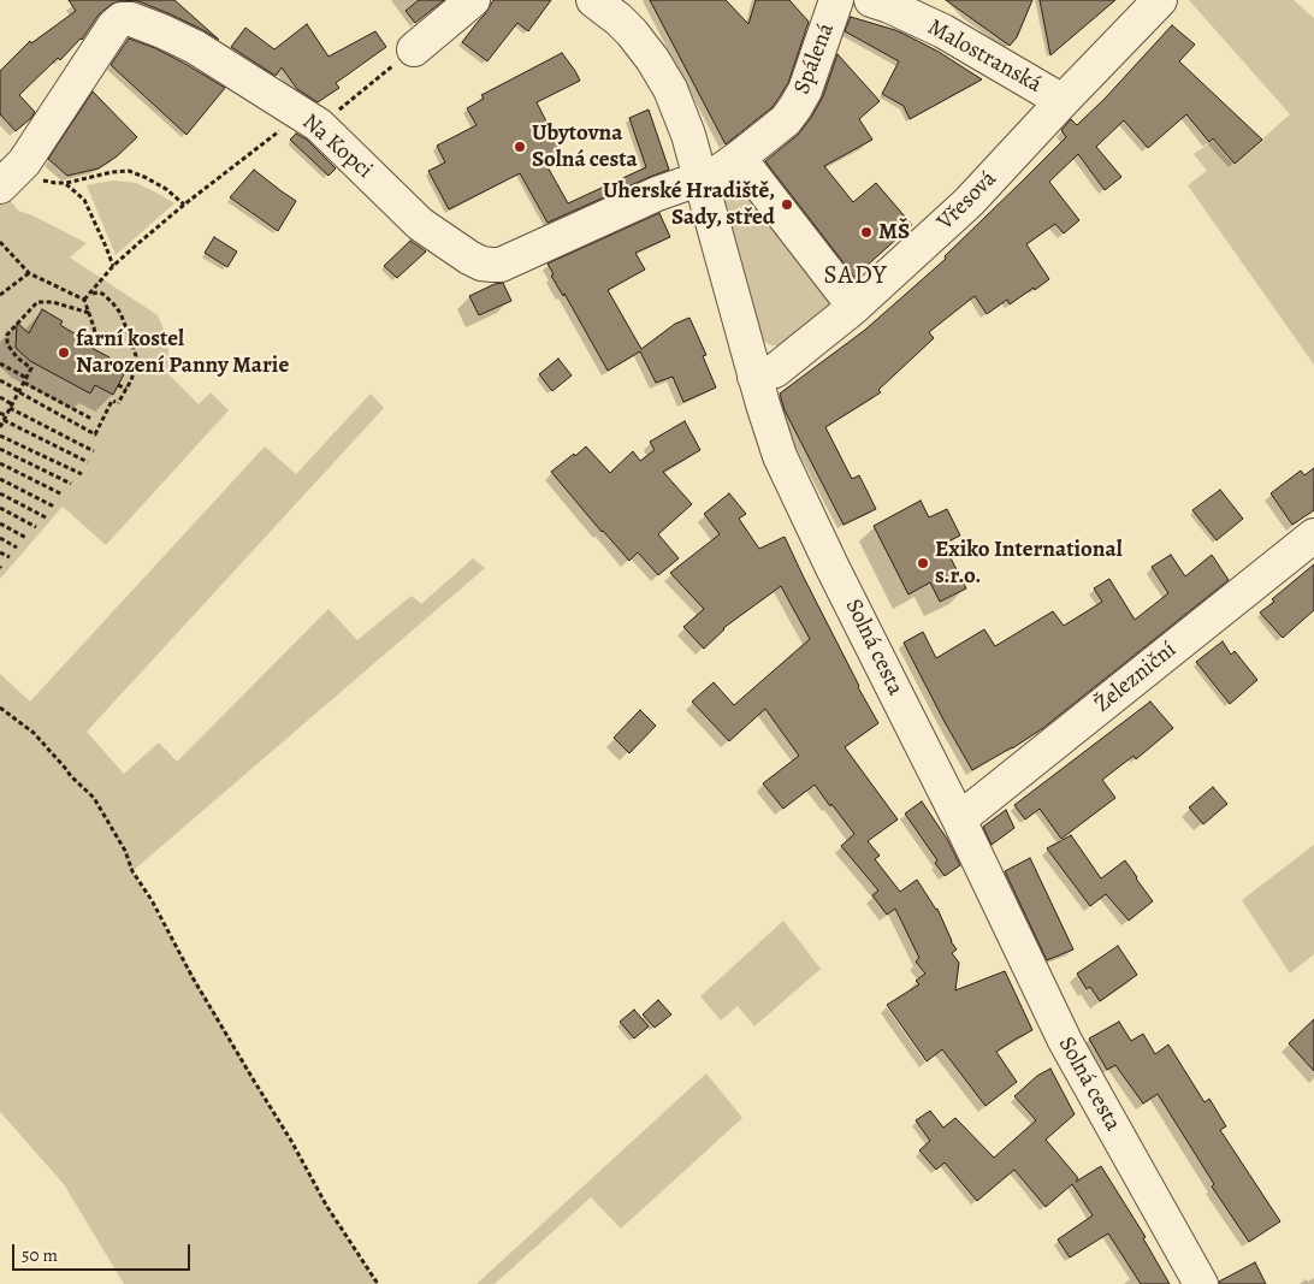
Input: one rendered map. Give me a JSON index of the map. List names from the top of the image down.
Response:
{
  "streets": {
    "street": [
      "Malostranská",
      "Spálená",
      "Na Kopci",
      "Vřesová",
      "Solná cesta",
      "Železniční"
    ]
  },
  "crossings": [
    ["Malostranská", "Vřesová"],
    ["Spálená", "Na Kopci"],
    ["Spálená", "Solná cesta"],
    ["Na Kopci", "Solná cesta"],
    ["Vřesová", "Solná cesta"],
    ["Solná cesta", "Železniční"]
  ],
  "districts": ["SADY"],
  "places": [
    "Ubytovna Solná cesta",
    "Uherské Hradiště, Sady, střed",
    "MŠ",
    "farní kostel Narození Panny Marie",
    "Exiko International s.r.o."
  ],
  "scale_bar": "50 m"
}
